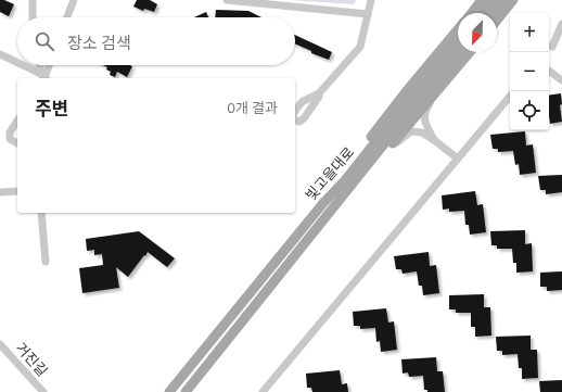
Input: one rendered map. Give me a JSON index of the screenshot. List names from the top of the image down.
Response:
{
  "streets": {
    "main road": ["빛고을대로"],
    "street": ["거진길"]
  },
  "north": "bottom left",
  "page": {
    "map_buttons": ["+", "−"],
    "search": "장소 검색",
    "heading": ["주변", "0개 결과"]
  }
}
